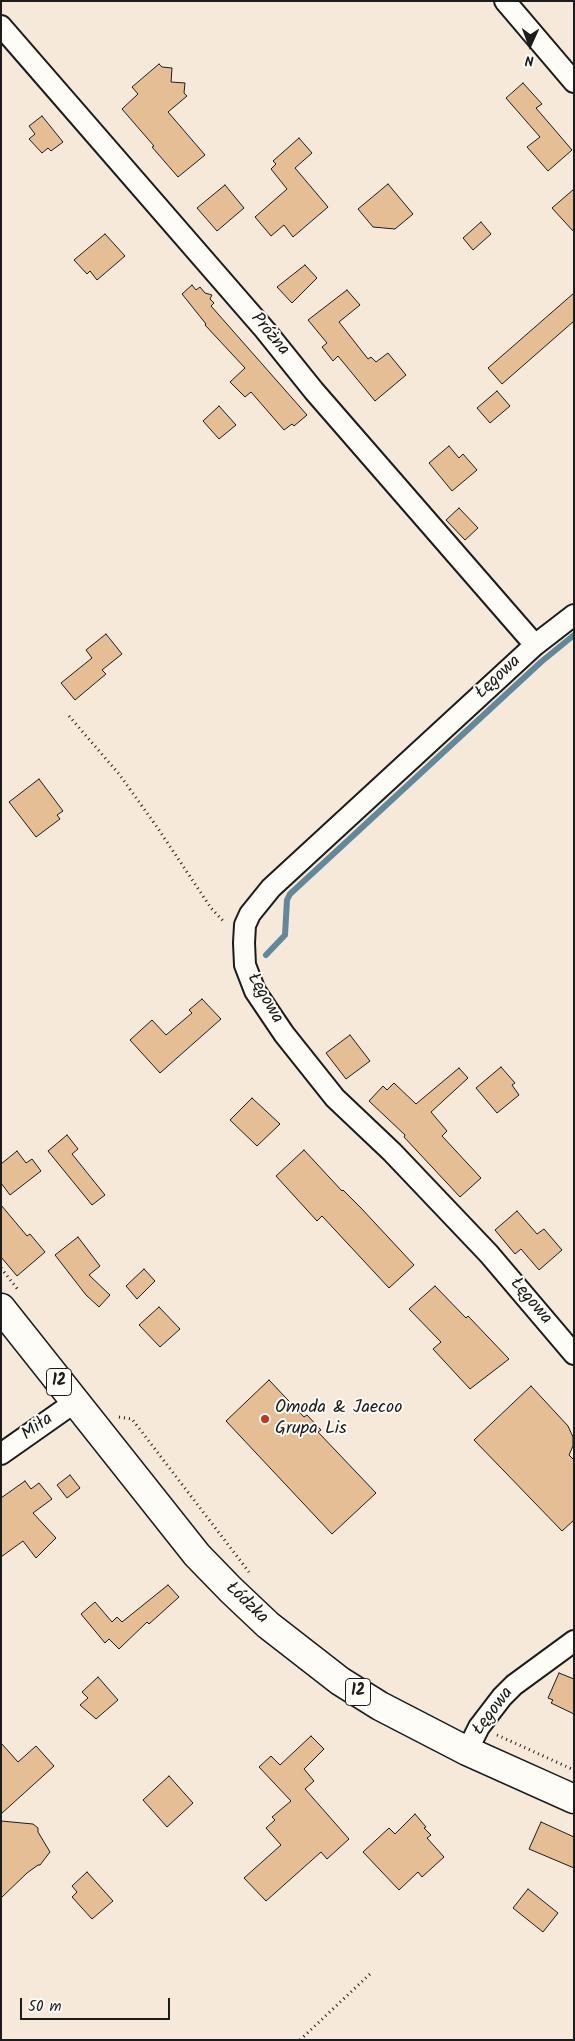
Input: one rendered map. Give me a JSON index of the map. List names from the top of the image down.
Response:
{
  "streets": {
    "main road": ["12", "Łódzka"],
    "street": ["Próżna", "Łęgowa", "Miła"]
  },
  "crossings": [
    ["Próżna", "Łęgowa"],
    ["Łęgowa", "Łódzka"],
    ["Miła", "Łódzka"]
  ],
  "places": ["Omoda & Jaecoo Grupa Lis"],
  "scale_bar": "50 m",
  "north": "bottom"
}
